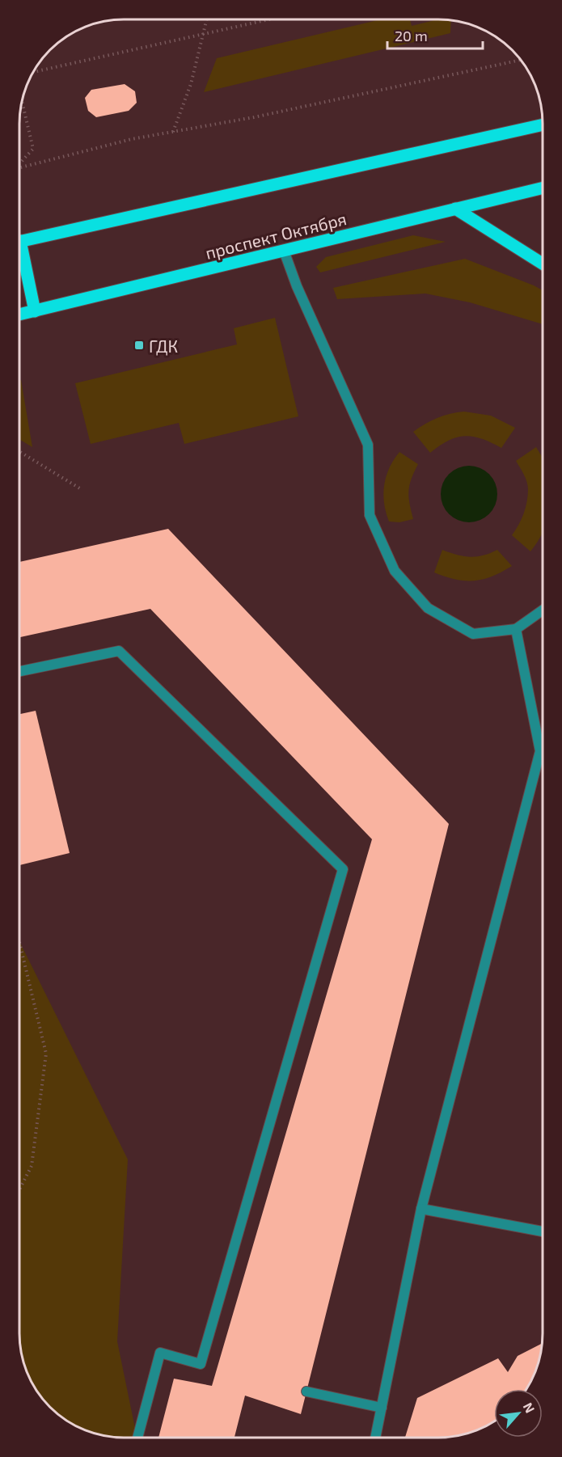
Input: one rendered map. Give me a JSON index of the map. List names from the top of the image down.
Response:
{
  "streets": {
    "main road": ["проспект Октября"]
  },
  "places": {
    "transit": ["ГДК"]
  },
  "scale_bar": "20 m",
  "north": "top right"
}
